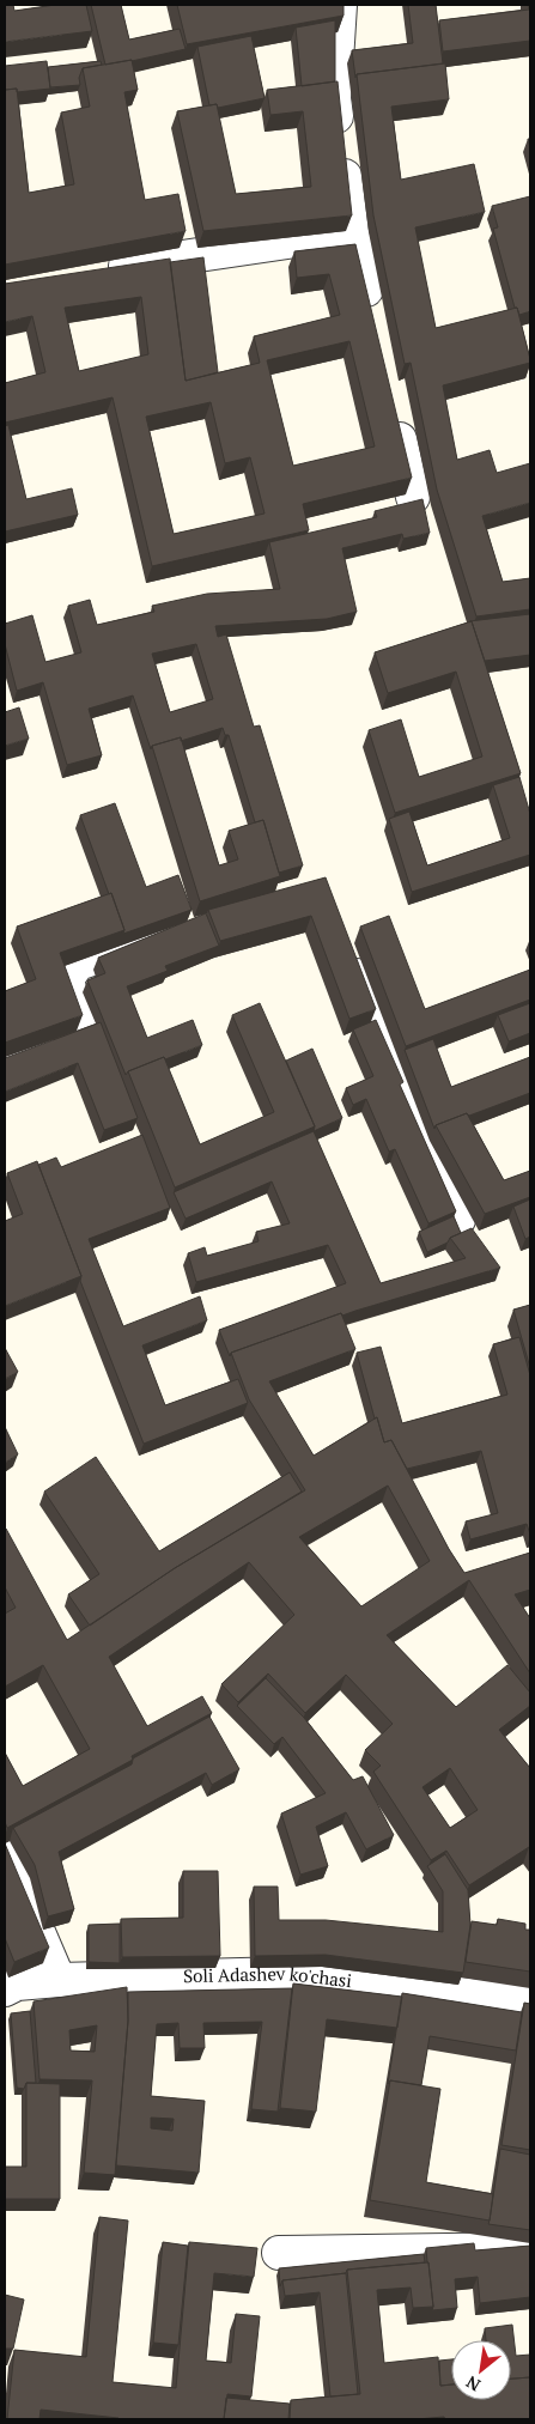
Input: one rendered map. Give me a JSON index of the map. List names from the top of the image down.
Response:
{
  "streets": {
    "street": ["Soli Adashev ko'chasi"]
  },
  "north": "bottom left"
}
